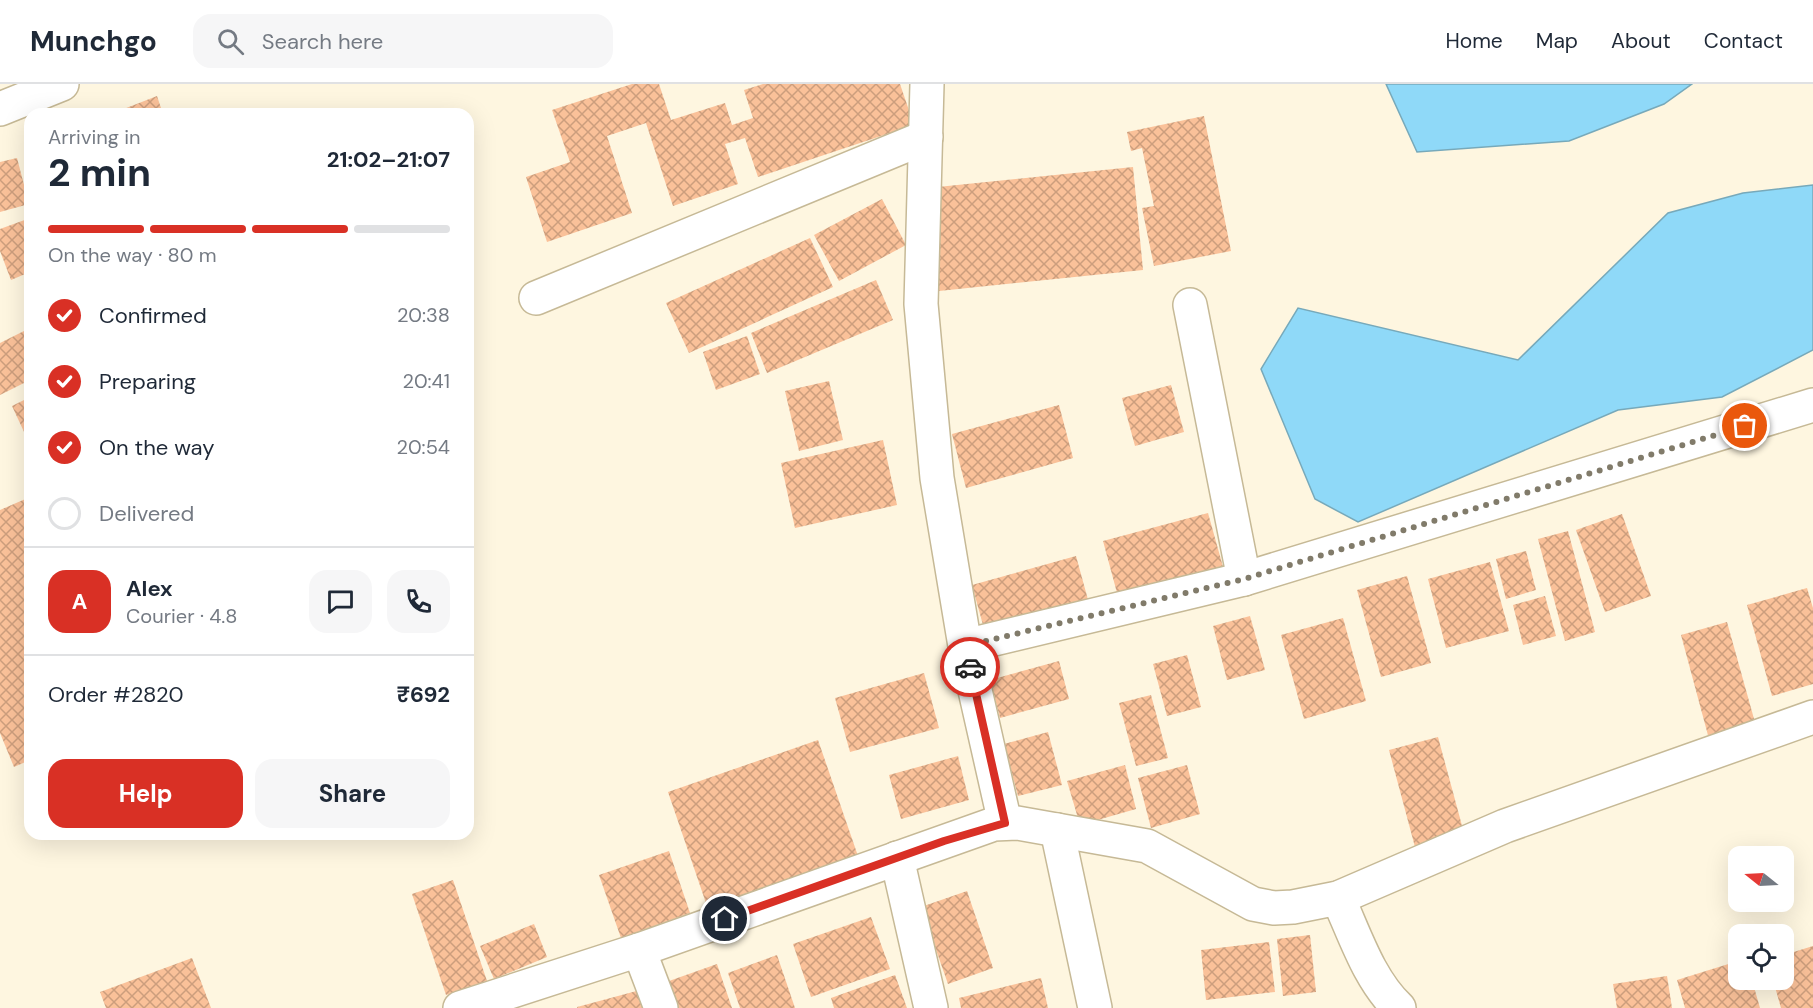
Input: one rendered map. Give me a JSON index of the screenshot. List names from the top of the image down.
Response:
{
  "north": "left",
  "page": {
    "header": "Munchgo",
    "search": "Search here",
    "nav": [
      "Home",
      "Map",
      "About",
      "Contact"
    ],
    "heading": ["2 min", "Arriving in", "21:02–21:07"],
    "panel": [
      "Alex",
      "Courier · 4.8",
      "Order #2820",
      "₹692"
    ],
    "bar": "On the way · 80 m",
    "list": [
      ["Confirmed", "20:38"],
      ["Preparing", "20:41"],
      ["On the way", "20:54"],
      "Delivered"
    ],
    "round": "A",
    "buttons": ["Help", "Share"]
  }
}
